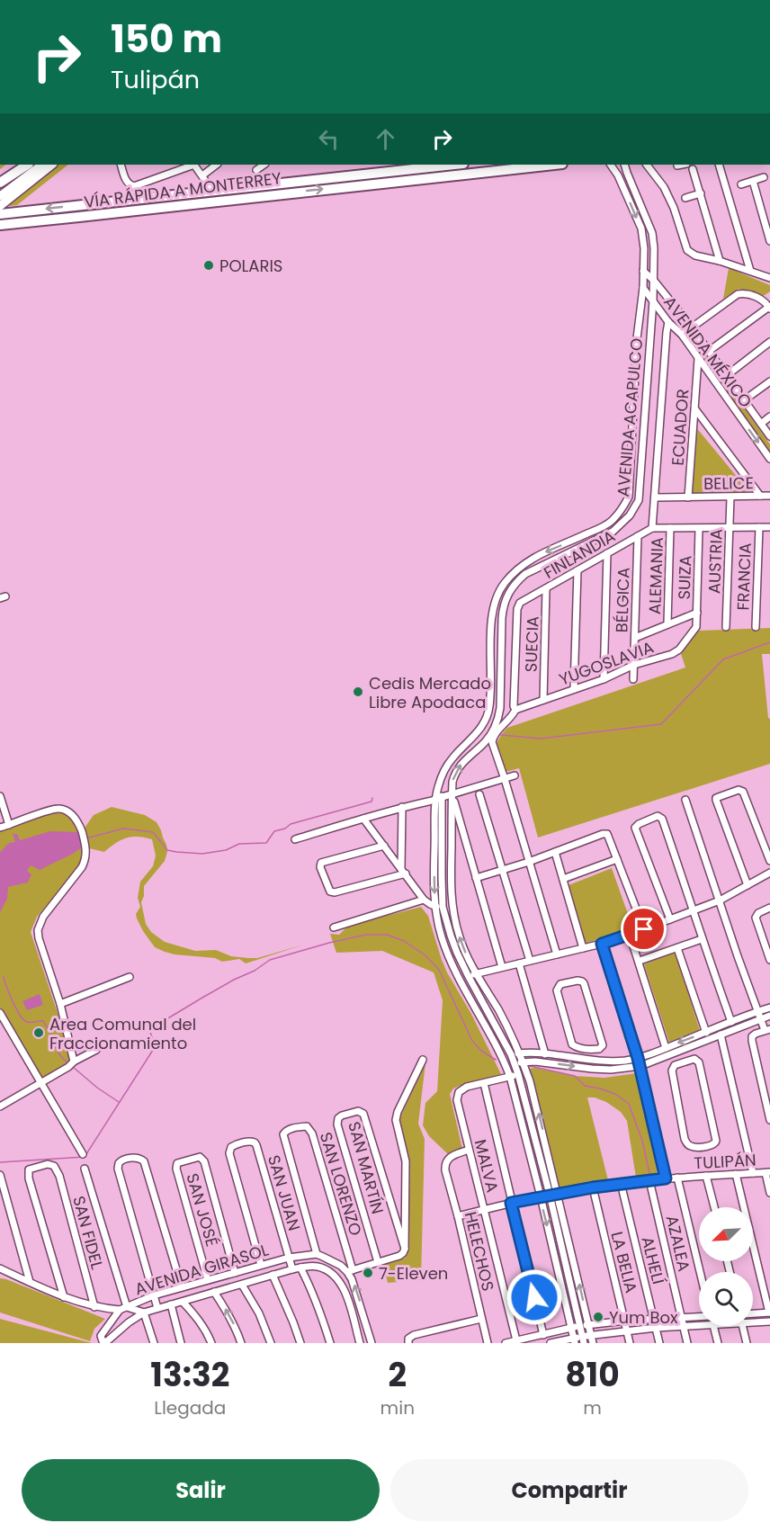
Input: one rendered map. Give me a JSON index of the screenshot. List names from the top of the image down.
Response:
{
  "streets": {
    "highway": ["VÍA RÁPIDA A MONTERREY"],
    "street": [
      "AVENIDA MÉXICO",
      "AVENIDA ACAPULCO",
      "ECUADOR",
      "BELICE",
      "FINLANDIA",
      "AUSTRIA",
      "ALEMANIA",
      "FRANCIA",
      "SUIZA",
      "BÉLGICA",
      "SUECIA",
      "YUGOSLAVIA",
      "TULIPÁN",
      "MALVA",
      "SAN MARTÍN",
      "SAN LORENZO",
      "SAN JUAN",
      "SAN JOSÉ",
      "SAN FIDEL",
      "AZALEA",
      "HELECHOS",
      "ALHELÍ",
      "LA BELIA",
      "AVENIDA GIRASOL"
    ]
  },
  "crossings": [
    ["AVENIDA MÉXICO", "AVENIDA ACAPULCO"],
    ["AVENIDA MÉXICO", "ECUADOR"],
    ["AVENIDA ACAPULCO", "TULIPÁN"],
    ["ECUADOR", "BELICE"],
    ["BELICE", "AUSTRIA"],
    ["FINLANDIA", "BÉLGICA"],
    ["FINLANDIA", "SUECIA"],
    ["FINLANDIA", "YUGOSLAVIA"],
    ["SUIZA", "YUGOSLAVIA"],
    ["BÉLGICA", "YUGOSLAVIA"],
    ["SUECIA", "YUGOSLAVIA"],
    ["TULIPÁN", "MALVA"],
    ["TULIPÁN", "AZALEA"],
    ["TULIPÁN", "HELECHOS"],
    ["TULIPÁN", "ALHELÍ"],
    ["TULIPÁN", "LA BELIA"],
    ["MALVA", "HELECHOS"],
    ["SAN LORENZO", "AVENIDA GIRASOL"],
    ["SAN JUAN", "AVENIDA GIRASOL"],
    ["SAN JOSÉ", "AVENIDA GIRASOL"]
  ],
  "places": [
    "POLARIS",
    "Cedis Mercado Libre Apodaca",
    "Area Comunal del Fraccionamiento",
    "7-Eleven",
    "Yum Box"
  ],
  "north": "bottom left",
  "page": {
    "turn": ["150 m", "Tulipán"],
    "eta": [
      "13:32",
      "Llegada",
      "2",
      "min",
      "810",
      "m"
    ],
    "buttons": ["Salir", "Compartir"]
  }
}
